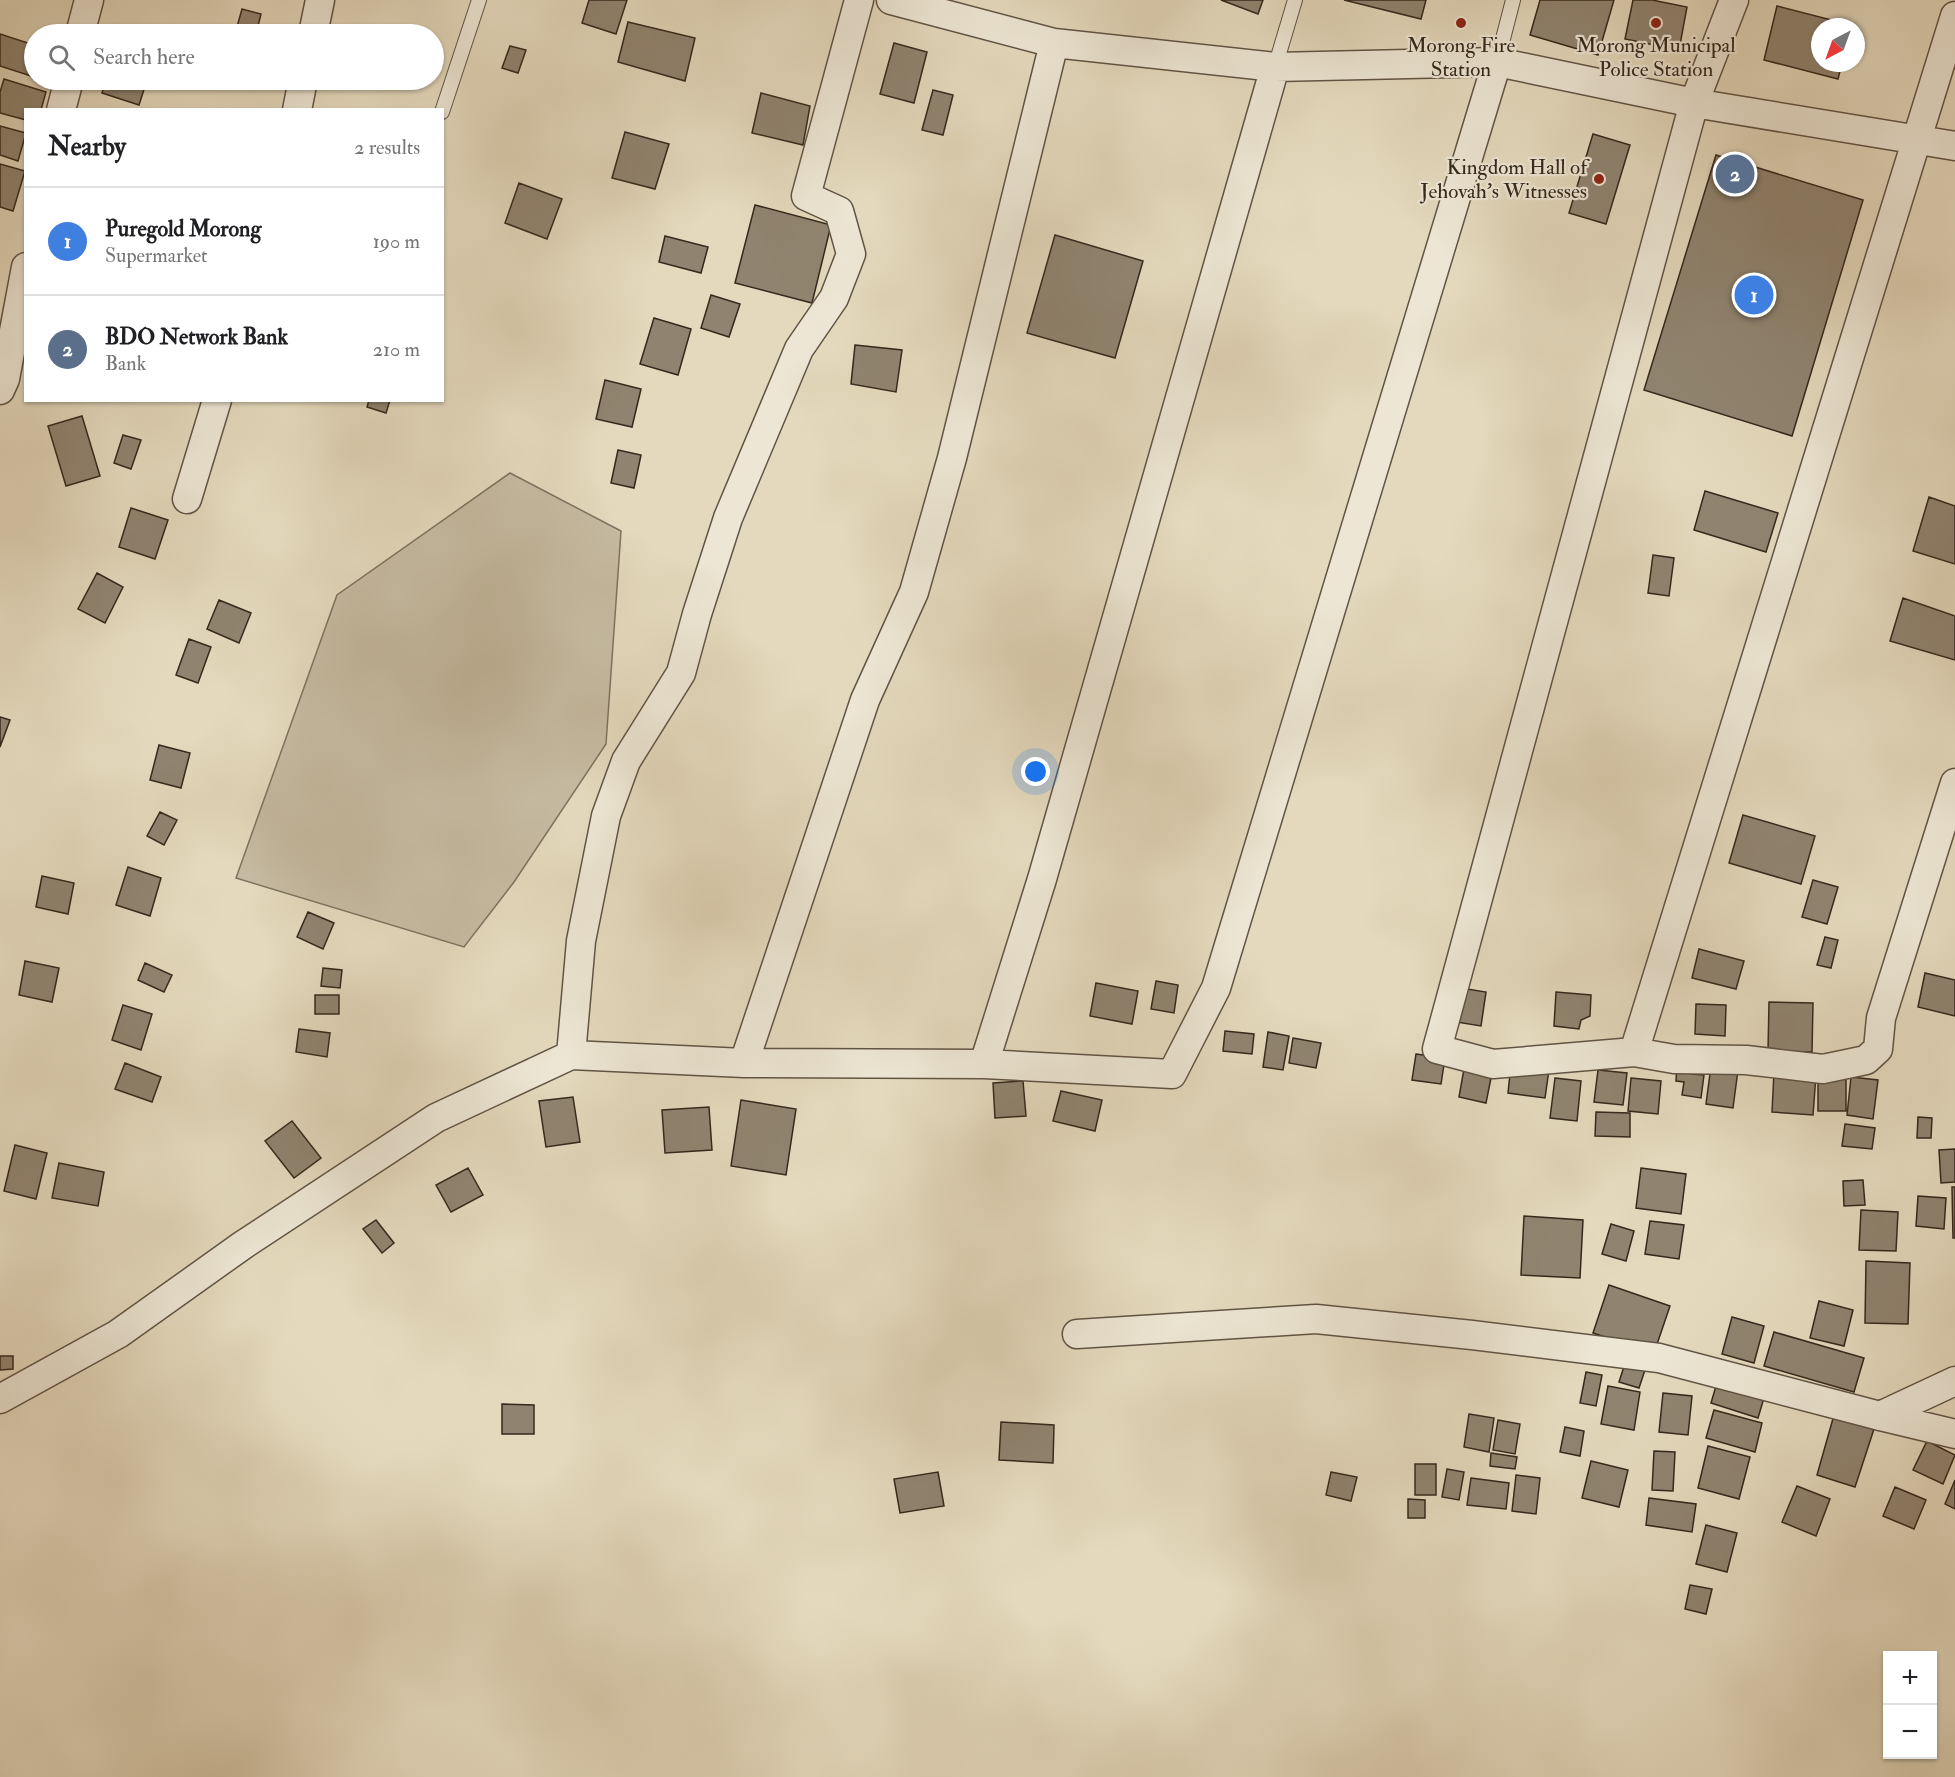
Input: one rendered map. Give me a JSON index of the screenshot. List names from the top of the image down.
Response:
{
  "places": ["Morong Fire Station", "Morong Municipal Police Station", "Kingdom Hall of Jehovah's Witnesses"],
  "north": "bottom left",
  "page": {
    "search": "Search here",
    "heading": ["Nearby", "2 results"],
    "pins": ["2", "1"],
    "list": [
      {
        "mark": "1",
        "name": "Puregold Morong",
        "note": "Supermarket",
        "value": "190 m"
      },
      {
        "mark": "2",
        "name": "BDO Network Bank",
        "note": "Bank",
        "value": "210 m"
      }
    ],
    "map_buttons": ["+", "−"]
  }
}
